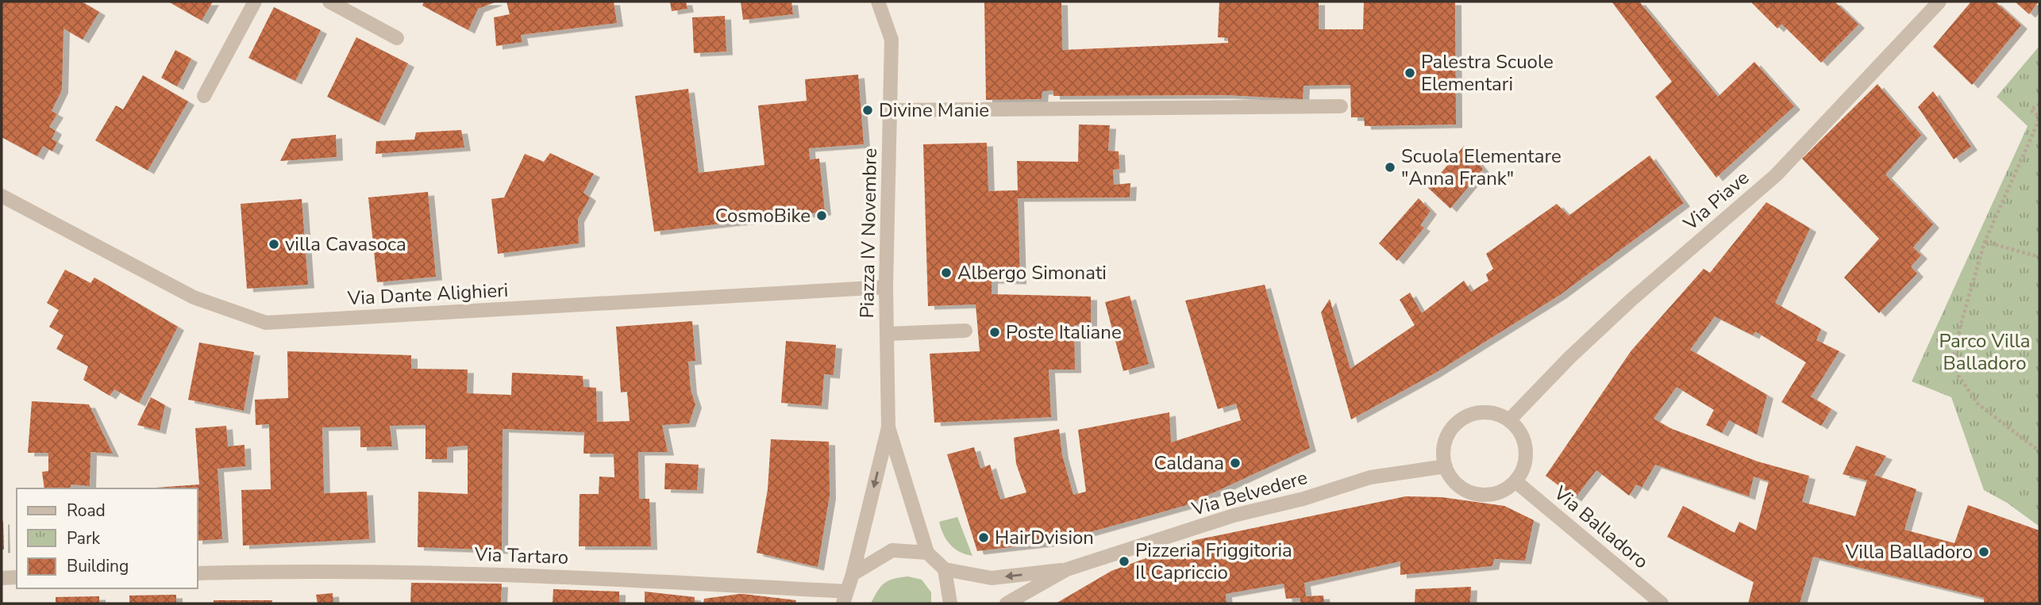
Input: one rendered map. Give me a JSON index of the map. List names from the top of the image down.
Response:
{
  "streets": {
    "street": [
      "Via Piave",
      "Piazza IV Novembre",
      "Via Dante Alighieri",
      "Via Belvedere",
      "Via Balladoro",
      "Via Tartaro"
    ]
  },
  "crossings": [
    ["Via Piave", "Via Belvedere"],
    ["Via Piave", "Via Balladoro"],
    ["Piazza IV Novembre", "Via Dante Alighieri"],
    ["Piazza IV Novembre", "Via Belvedere"],
    ["Piazza IV Novembre", "Via Tartaro"],
    ["Via Belvedere", "Via Balladoro"]
  ],
  "parks": ["Parco Villa Balladoro"],
  "places": [
    "Palestra Scuole Elementari",
    "Divine Manie",
    "Scuola Elementare \"Anna Frank\"",
    "CosmoBike",
    "villa Cavasoca",
    "Albergo Simonati",
    "Poste Italiane",
    "Caldana",
    "HairDvision",
    "Villa Balladoro",
    "Pizzeria Friggitoria Il Capriccio"
  ],
  "legend": ["Road", "Park", "Building"]
}
